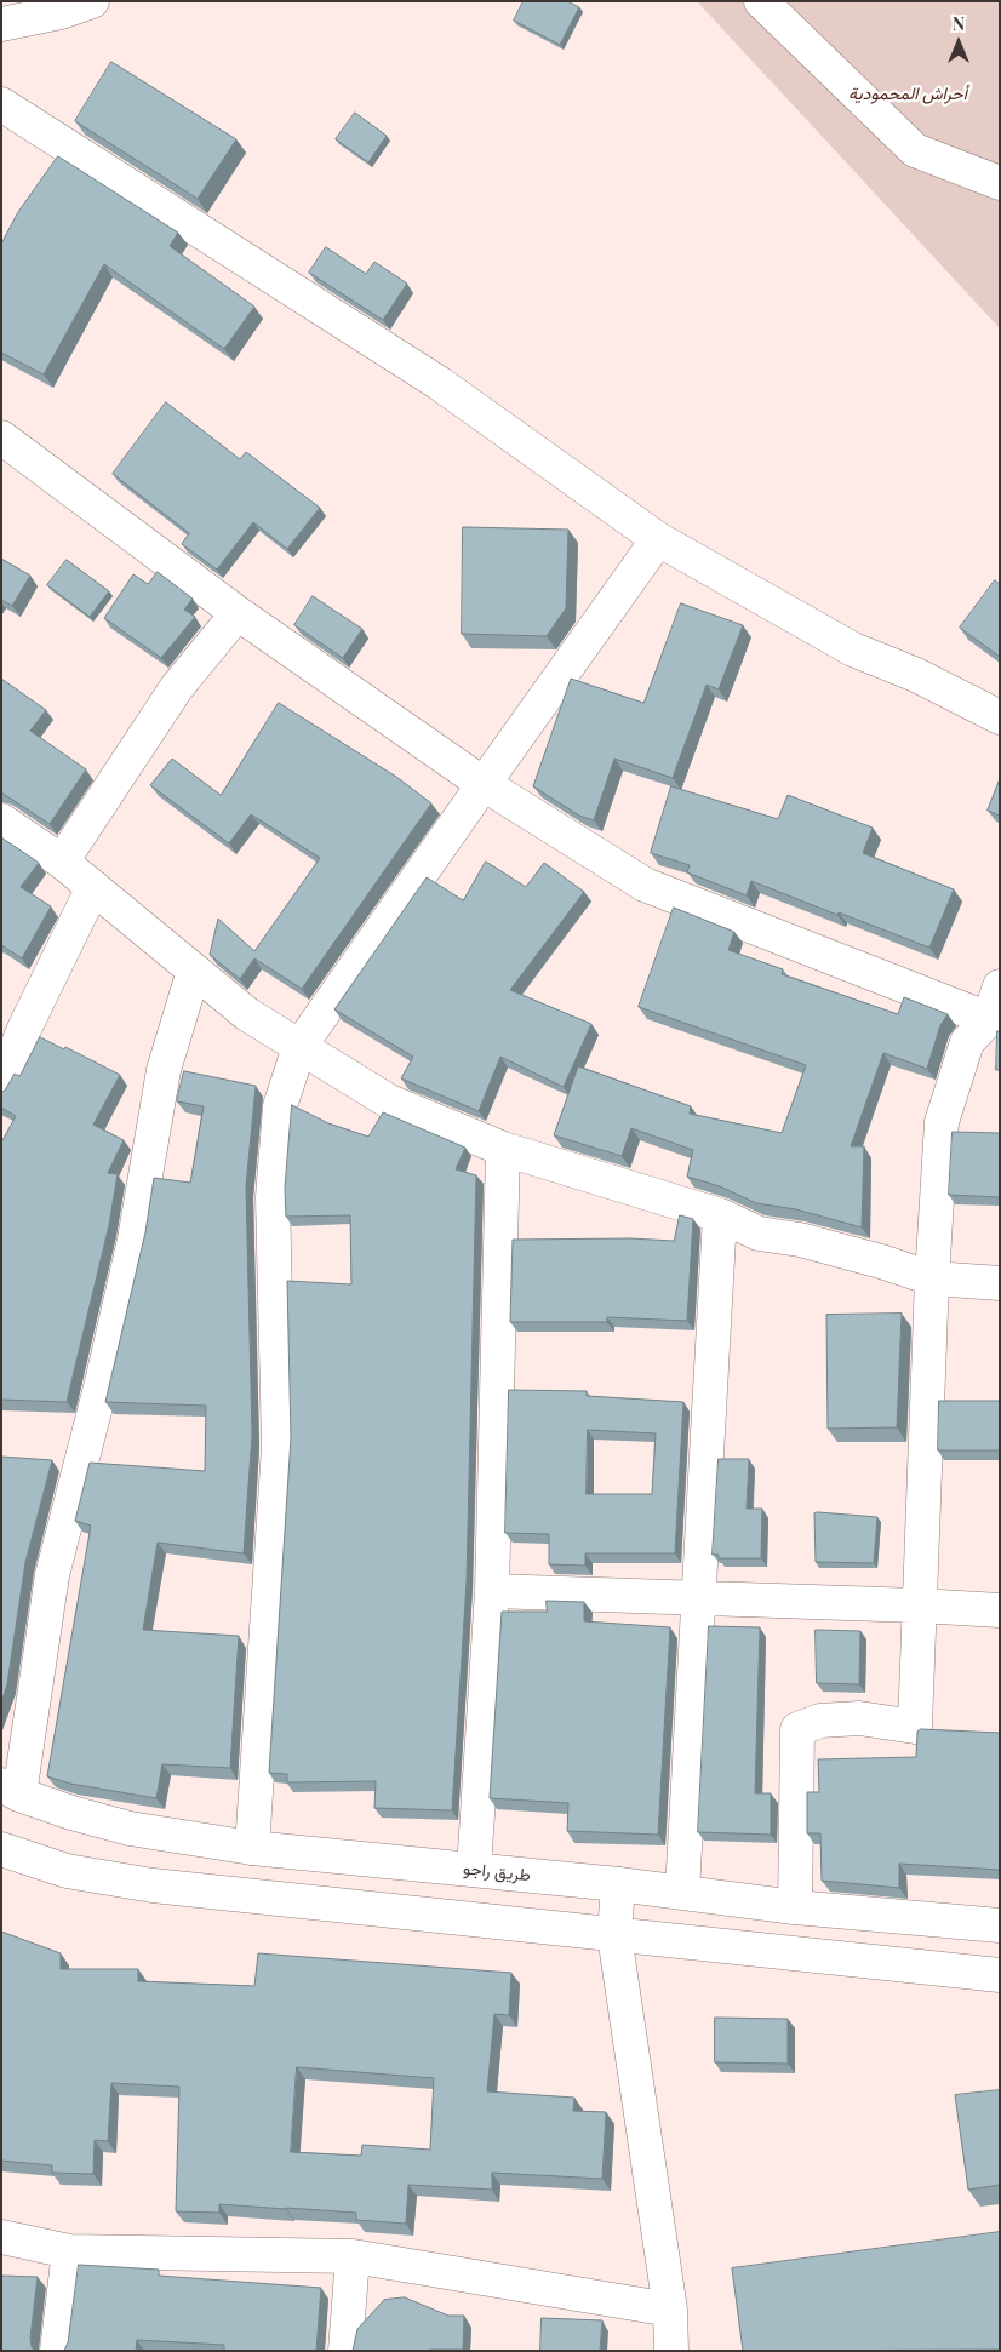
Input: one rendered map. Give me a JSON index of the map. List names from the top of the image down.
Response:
{
  "streets": {
    "street": ["طريق راجو"]
  },
  "parks": ["أحراش المحمودية"],
  "north": "top"
}
